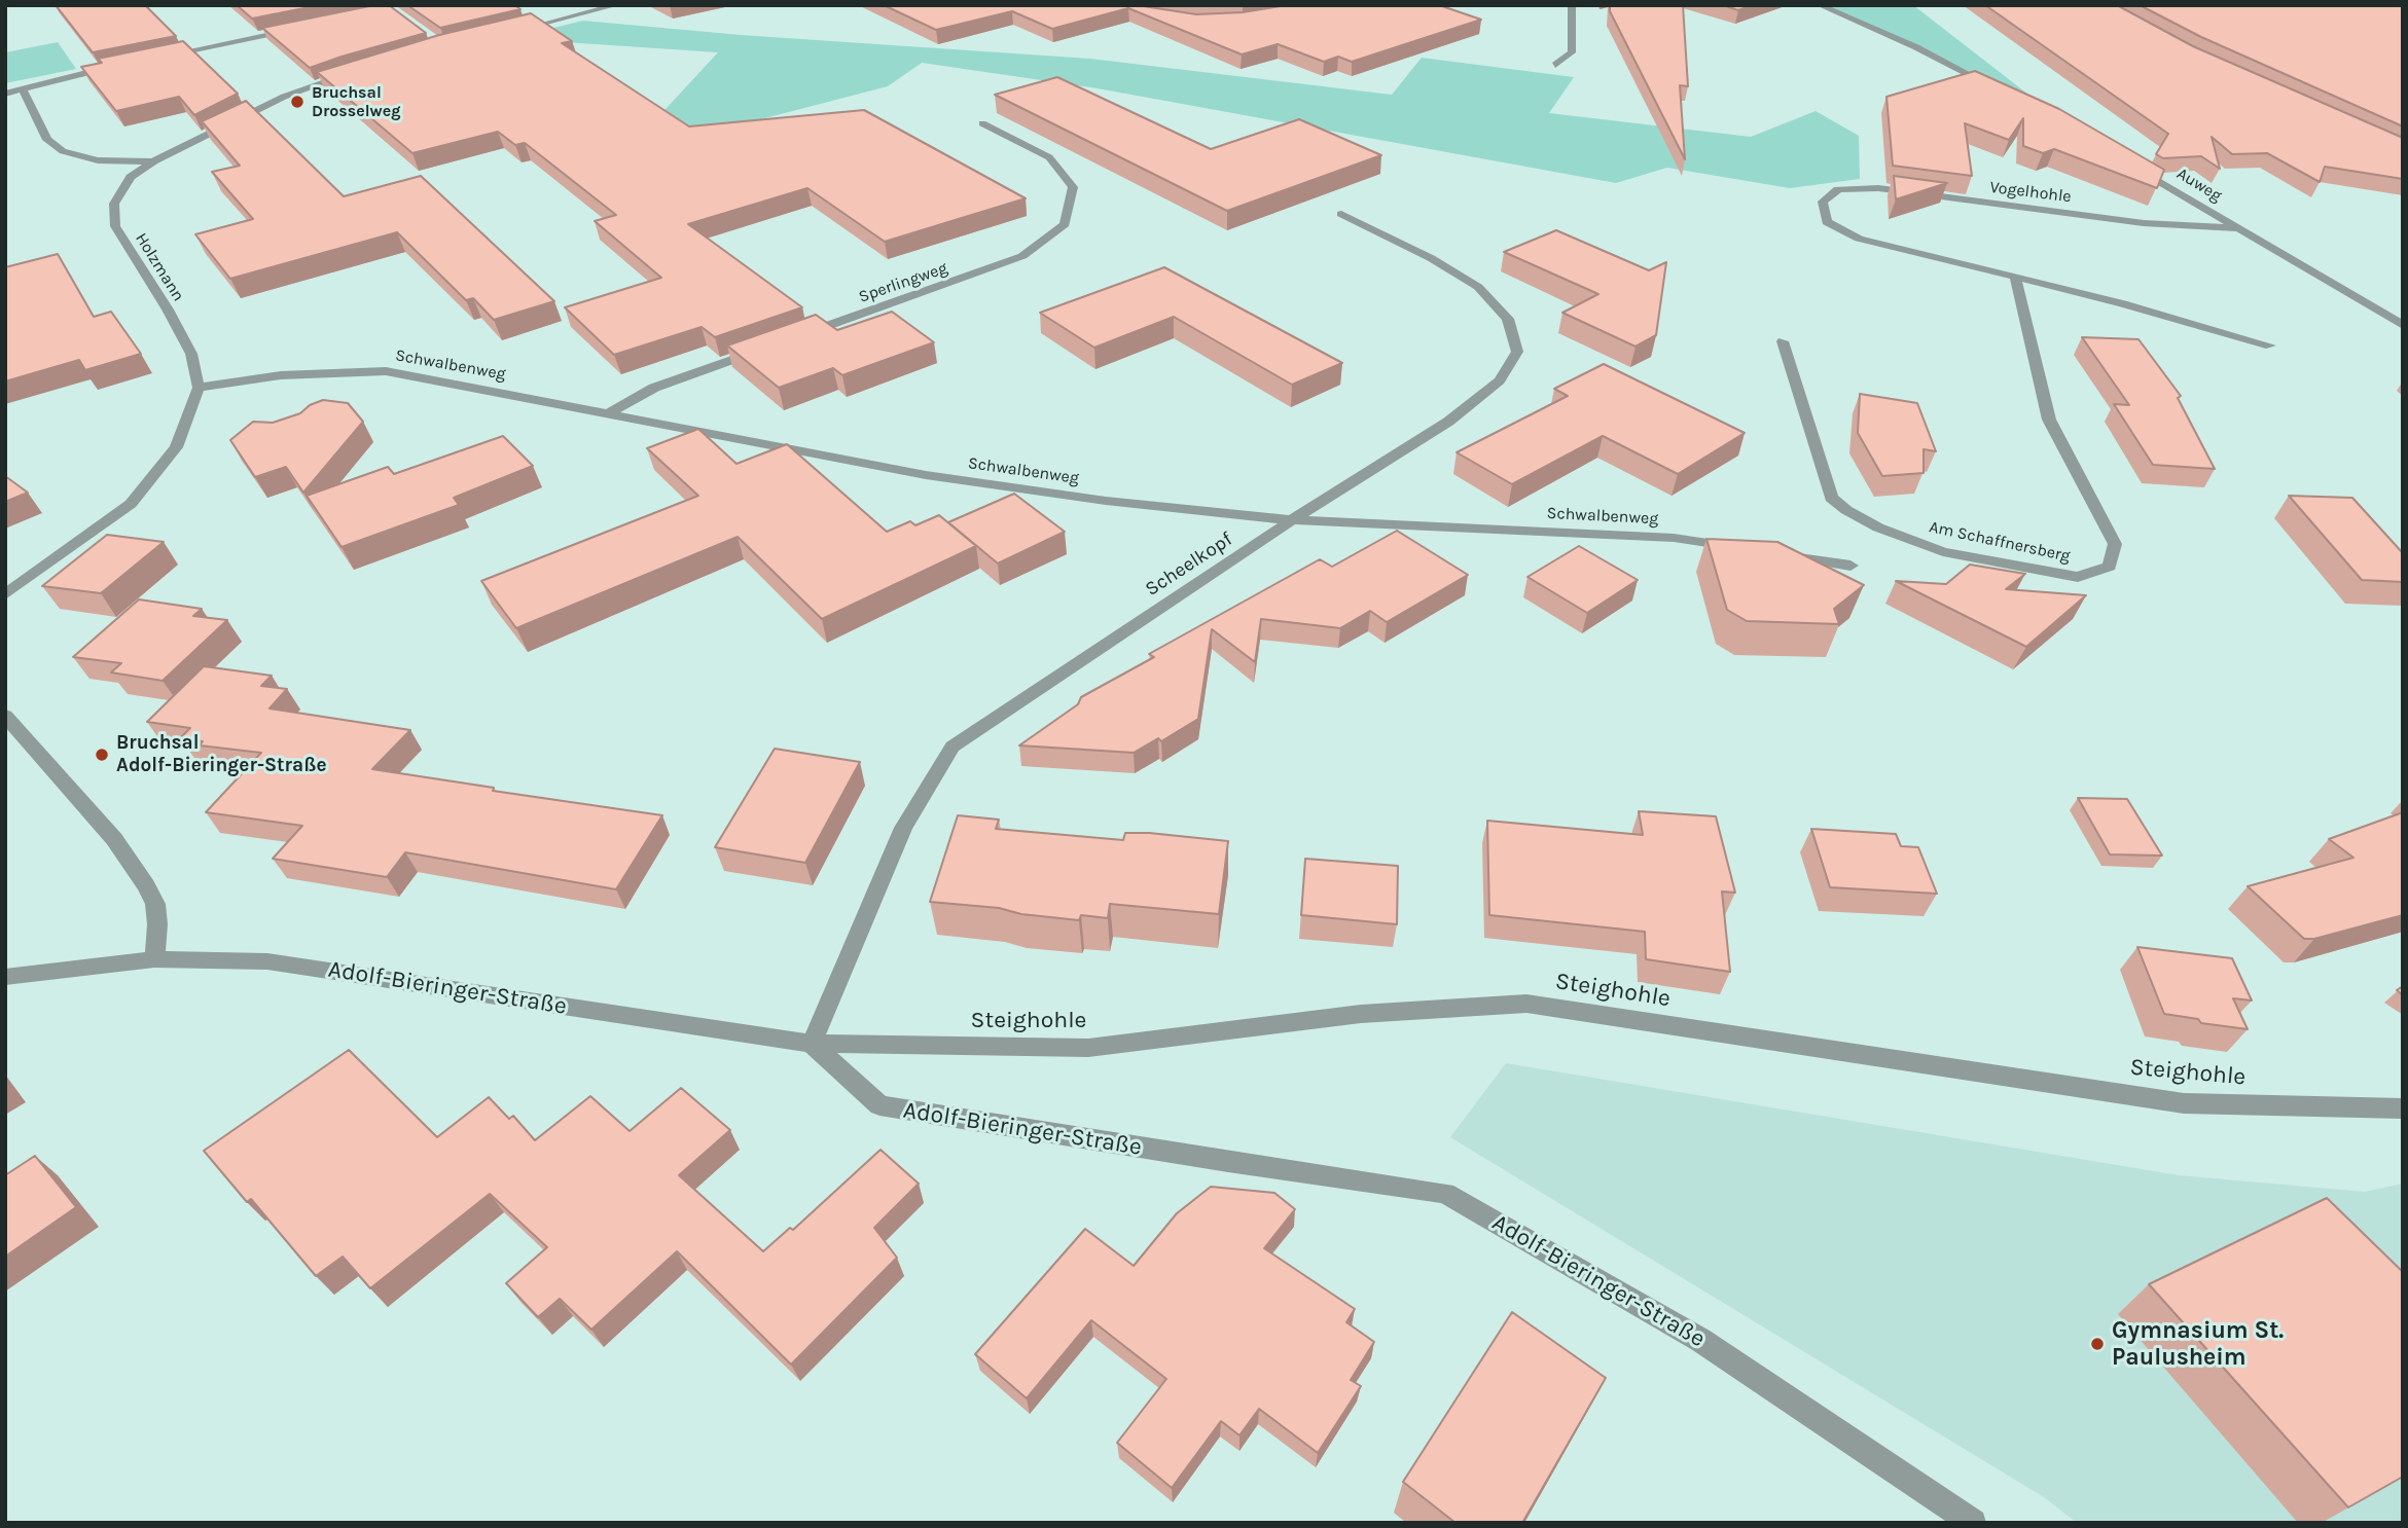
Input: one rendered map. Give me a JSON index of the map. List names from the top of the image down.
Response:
{
  "streets": {
    "street": [
      "Auweg",
      "Vogelhohle",
      "Holzmann",
      "Sperlingweg",
      "Schwalbenweg",
      "Am Schaffnersberg",
      "Scheelkopf",
      "Adolf-Bieringer-Straße",
      "Steighohle"
    ]
  },
  "crossings": [
    ["Auweg", "Vogelhohle"],
    ["Vogelhohle", "Am Schaffnersberg"],
    ["Holzmann", "Schwalbenweg"],
    ["Schwalbenweg", "Scheelkopf"],
    ["Scheelkopf", "Adolf-Bieringer-Straße"],
    ["Scheelkopf", "Steighohle"],
    ["Adolf-Bieringer-Straße", "Steighohle"]
  ],
  "places": ["Bruchsal Drosselweg", "Bruchsal Adolf-Bieringer-Straße", "Gymnasium St. Paulusheim"]
}
